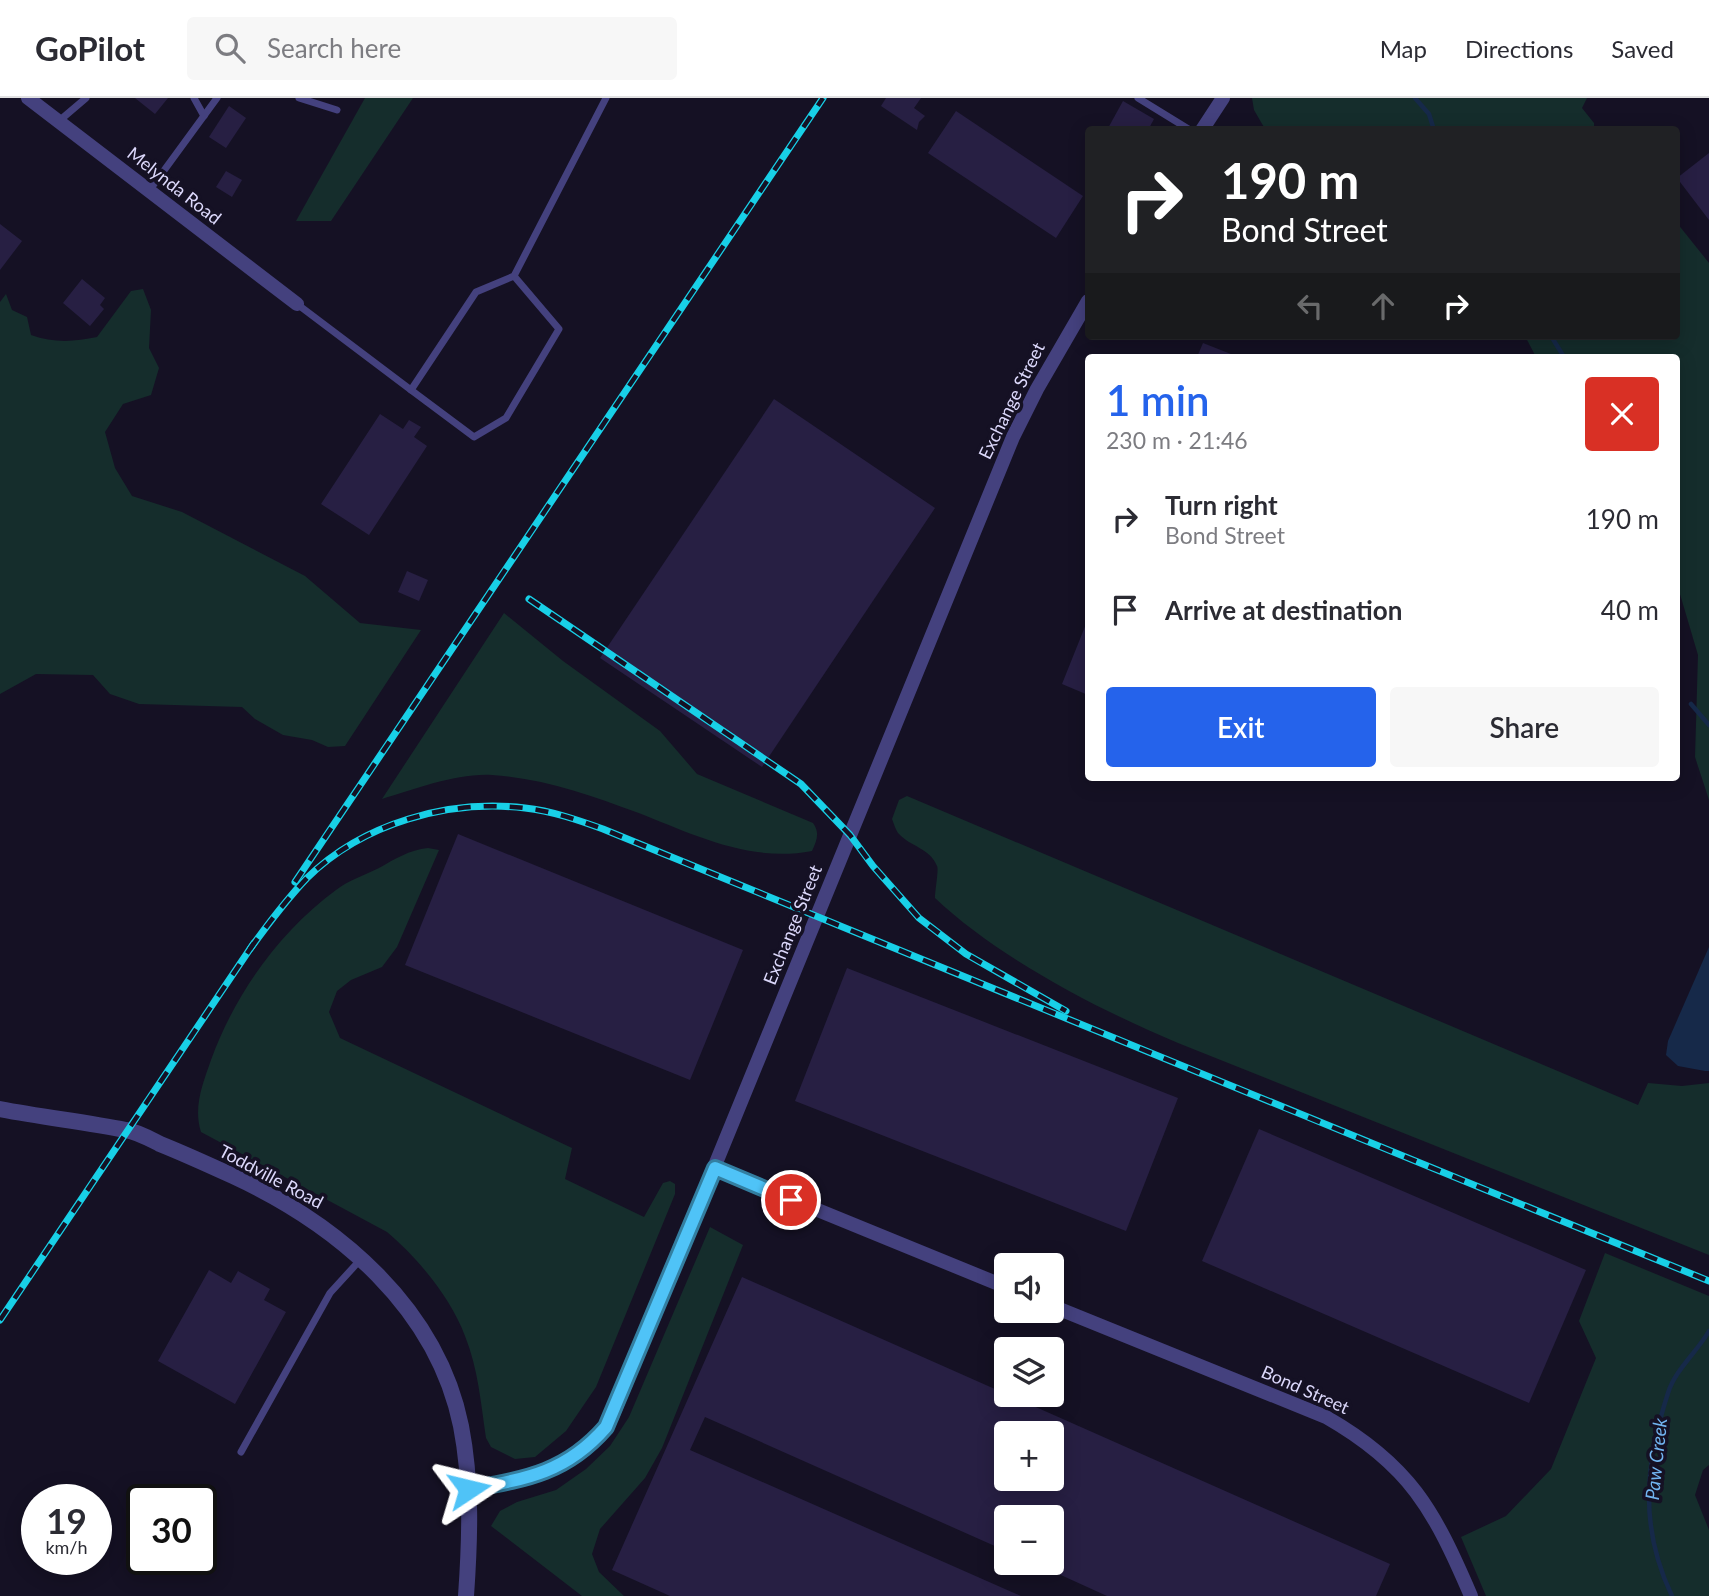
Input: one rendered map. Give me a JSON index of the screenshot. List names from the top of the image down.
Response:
{
  "streets": {
    "street": [
      "Melynda Road",
      "Exchange Street",
      "Toddville Road",
      "Bond Street"
    ]
  },
  "crossings": [
    ["Exchange Street", "Toddville Road"]
  ],
  "water": ["Paw Creek"],
  "page": {
    "header": "GoPilot",
    "search": "Search here",
    "nav": ["Map", "Directions", "Saved"],
    "turn": ["190 m", "Bond Street"],
    "heading": ["1 min", "230 m · 21:46"],
    "list": [
      {
        "name": "Turn right",
        "note": "Bond Street",
        "value": "190 m"
      },
      {
        "name": "Arrive at destination",
        "value": "40 m"
      }
    ],
    "buttons": ["Exit", "Share"],
    "map_buttons": ["+", "−"],
    "speed": "19 km/h",
    "limit": "30"
  }
}
